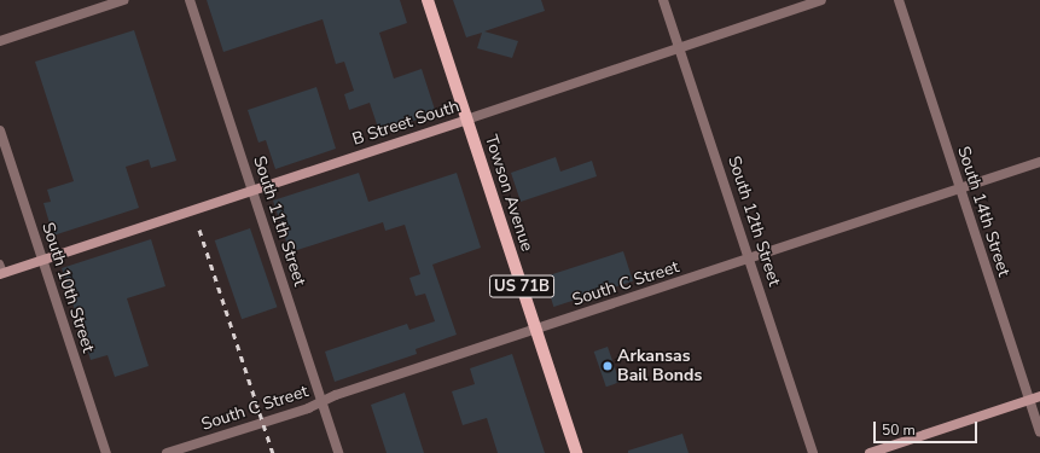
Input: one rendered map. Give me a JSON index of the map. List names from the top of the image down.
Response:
{
  "streets": {
    "main road": ["Towson Avenue", "US 71B"],
    "street": [
      "B Street South",
      "South 14th Street",
      "South 11th Street",
      "South 12th Street",
      "South C Street",
      "South 10th Street"
    ]
  },
  "crossings": [
    ["B Street South", "Towson Avenue"],
    ["B Street South", "South 11th Street"],
    ["B Street South", "South 12th Street"],
    ["B Street South", "South 10th Street"],
    ["Towson Avenue", "South C Street"],
    ["South 14th Street", "South C Street"],
    ["South 11th Street", "South C Street"],
    ["South 12th Street", "South C Street"]
  ],
  "places": ["Arkansas Bail Bonds"],
  "scale_bar": "50 m"
}
